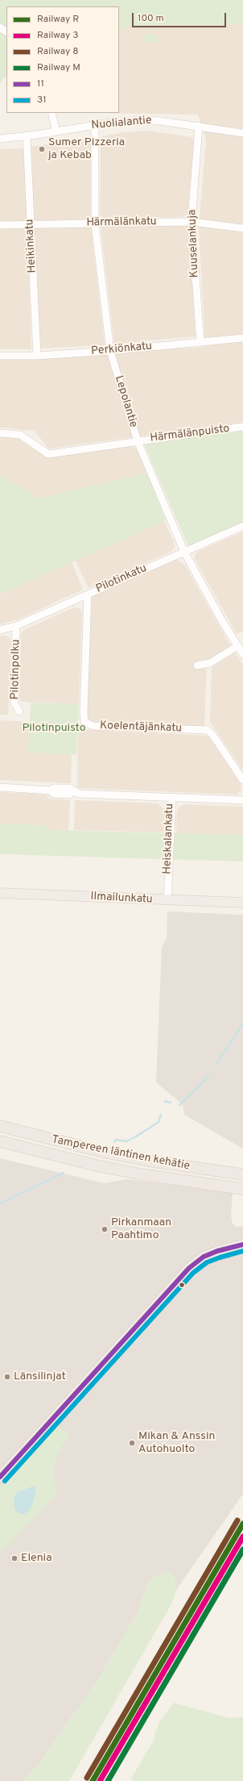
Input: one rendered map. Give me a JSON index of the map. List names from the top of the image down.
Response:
{
  "streets": {
    "highway": ["Tampereen läntinen kehätie"],
    "main road": ["Ilmailunkatu"],
    "street": [
      "Nuolialantie",
      "Härmälänkatu",
      "Kuuselankuja",
      "Heikinkatu",
      "Perkiönkatu",
      "Lepolantie",
      "Härmälänpuisto",
      "Pilotinkatu",
      "Pilotinpolku",
      "Koelentäjänkatu",
      "Heiskalankatu"
    ]
  },
  "crossings": [
    ["Nuolialantie", "Kuuselankuja"],
    ["Nuolialantie", "Heikinkatu"],
    ["Nuolialantie", "Lepolantie"],
    ["Härmälänkatu", "Kuuselankuja"],
    ["Härmälänkatu", "Heikinkatu"],
    ["Härmälänkatu", "Lepolantie"],
    ["Kuuselankuja", "Perkiönkatu"],
    ["Heikinkatu", "Perkiönkatu"],
    ["Perkiönkatu", "Lepolantie"],
    ["Lepolantie", "Härmälänpuisto"],
    ["Lepolantie", "Pilotinkatu"],
    ["Pilotinkatu", "Pilotinpolku"],
    ["Pilotinkatu", "Koelentäjänkatu"],
    ["Heiskalankatu", "Ilmailunkatu"]
  ],
  "parks": ["Pilotinpuisto"],
  "places": [
    "Sumer Pizzeria ja Kebab",
    "Pirkanmaan Paahtimo",
    "Länsilinjat",
    "Mikan & Anssin Autohuolto",
    "Elenia"
  ],
  "lines": [
    "transit line 11",
    "transit line 31",
    "rail line 8",
    "rail line R",
    "rail line 3",
    "rail line M"
  ],
  "legend": [
    "Railway R",
    "Railway 3",
    "Railway 8",
    "Railway M",
    "11",
    "31"
  ],
  "scale_bar": "100 m"
}
